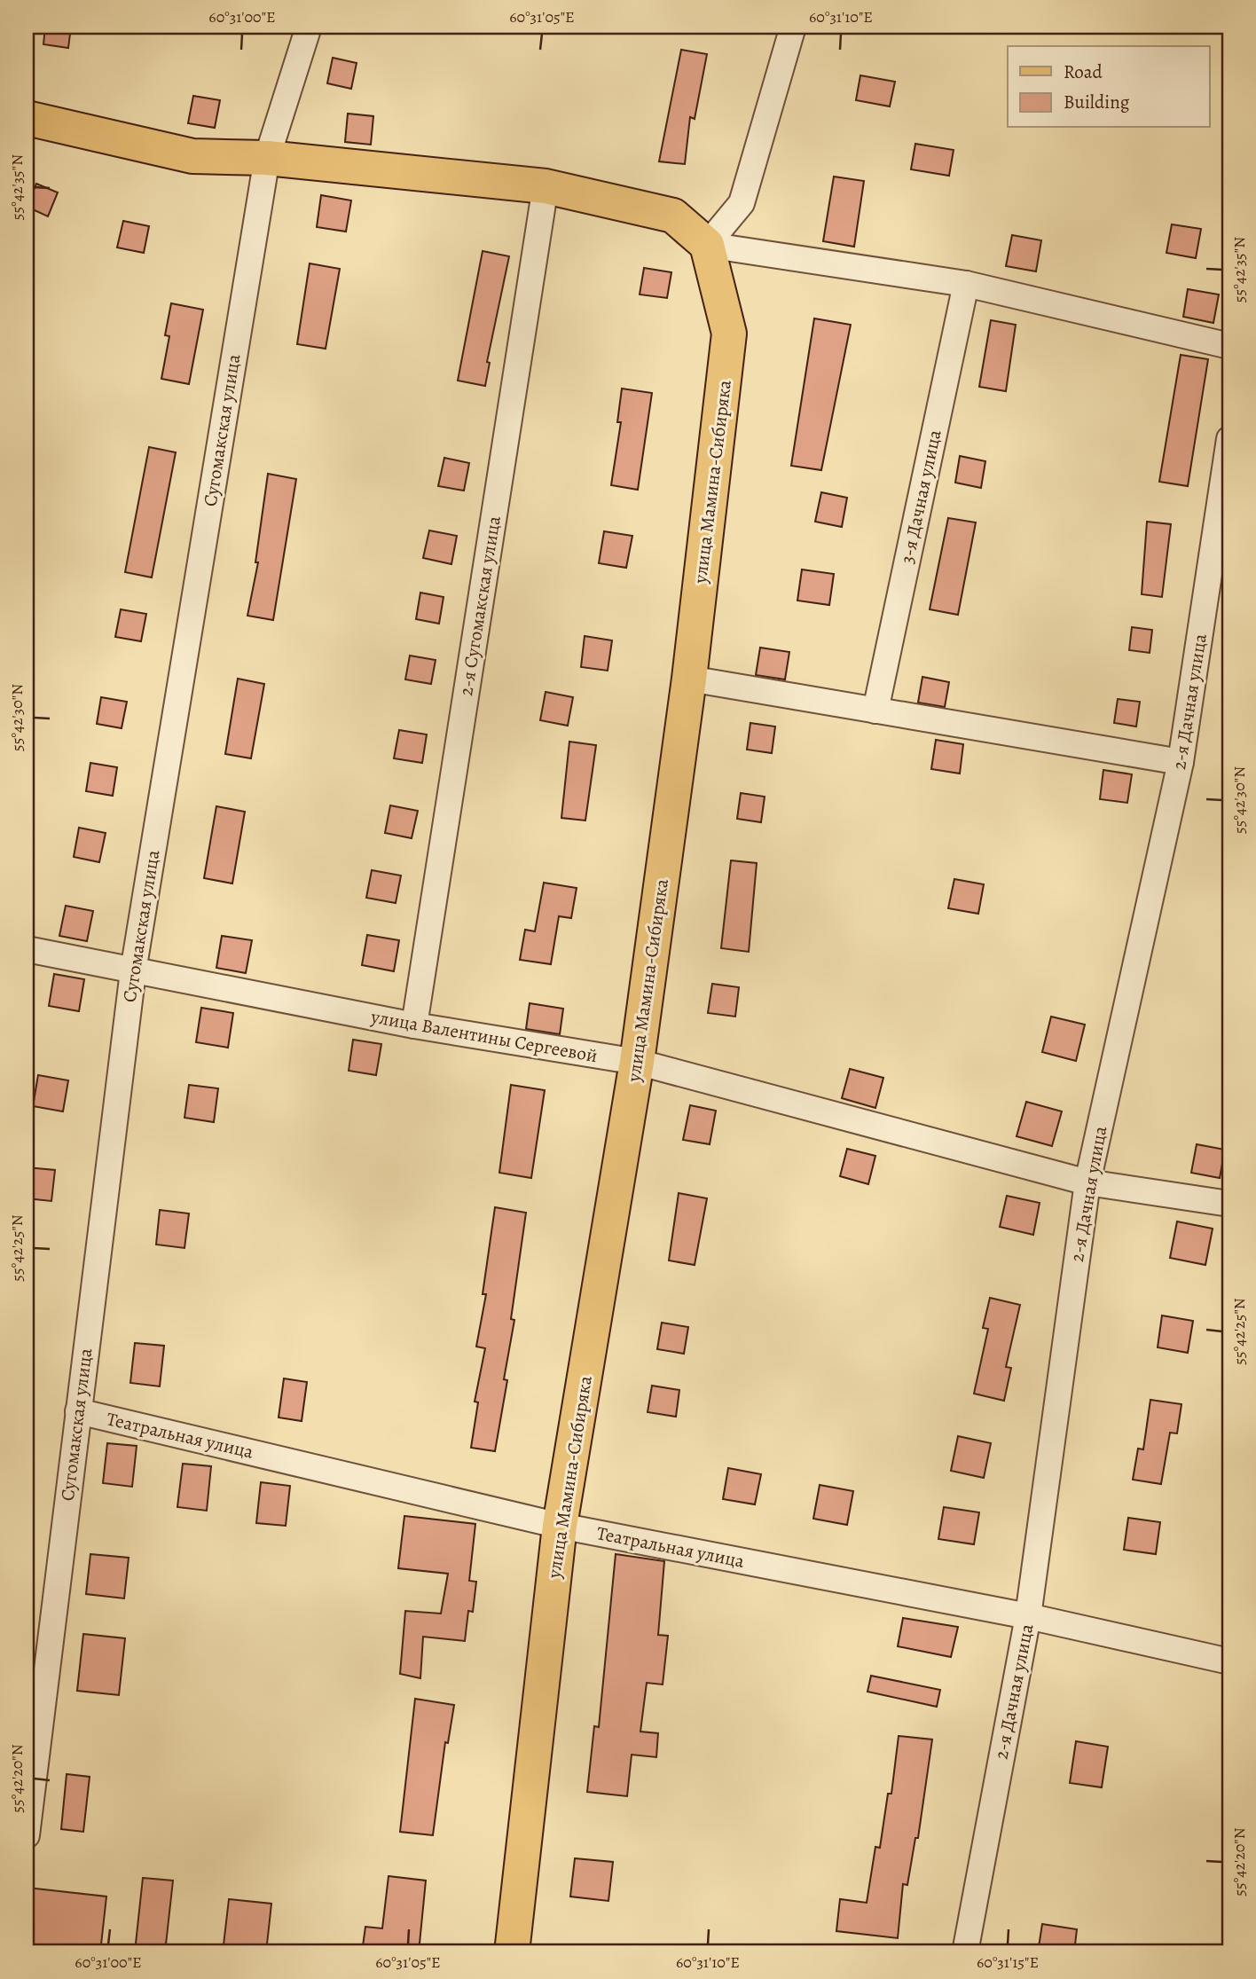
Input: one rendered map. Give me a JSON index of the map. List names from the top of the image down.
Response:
{
  "streets": {
    "main road": ["улица Мамина-Сибиряка"],
    "street": [
      "Сугомакская улица",
      "3-я Дачная улица",
      "2-я Сугомакская улица",
      "2-я Дачная улица",
      "улица Валентины Сергеевой",
      "Театральная улица"
    ]
  },
  "crossings": [
    ["Сугомакская улица", "улица Валентины Сергеевой"],
    ["Сугомакская улица", "Театральная улица"],
    ["улица Мамина-Сибиряка", "улица Валентины Сергеевой"],
    ["улица Мамина-Сибиряка", "Театральная улица"],
    ["2-я Сугомакская улица", "улица Валентины Сергеевой"],
    ["2-я Дачная улица", "улица Валентины Сергеевой"],
    ["2-я Дачная улица", "Театральная улица"]
  ],
  "legend": ["Road", "Building"],
  "coordinates": [
    "60°31'00\"E",
    "60°31'05\"E",
    "60°31'10\"E",
    "55°42'35\"N",
    "55°42'30\"N",
    "55°42'25\"N",
    "55°42'20\"N",
    "60°31'15\"E"
  ]
}
